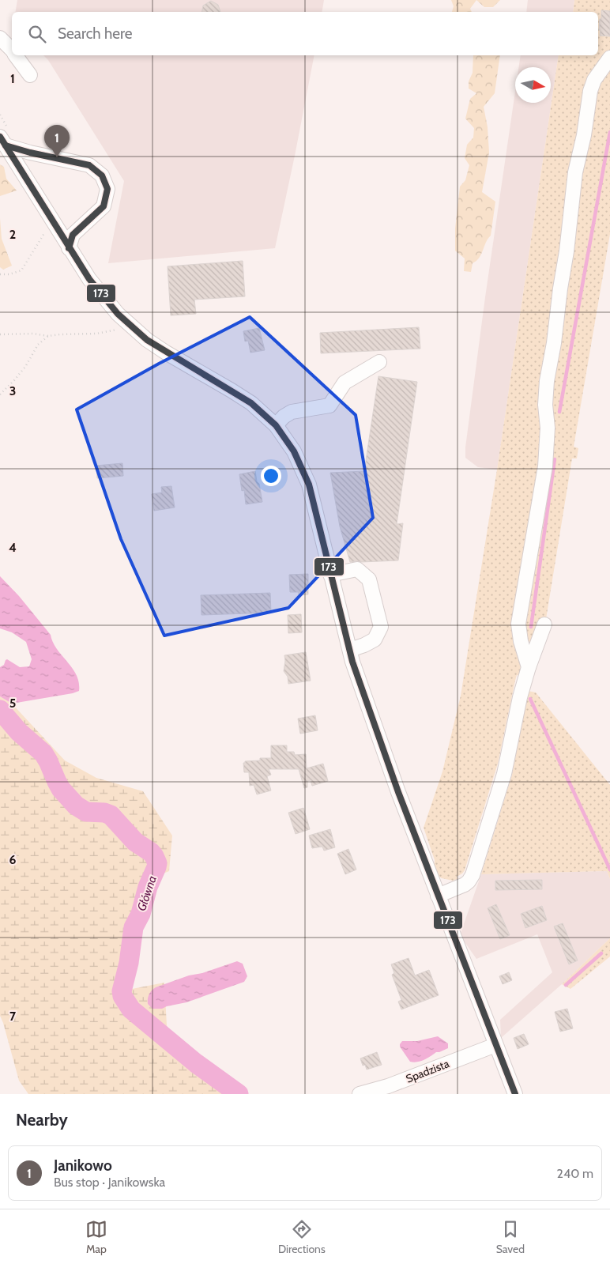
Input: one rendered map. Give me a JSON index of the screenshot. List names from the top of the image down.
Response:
{
  "streets": {
    "street": ["Spadzista"]
  },
  "water": ["Główna"],
  "lines": ["transit line 173"],
  "north": "right",
  "page": {
    "search": "Search here",
    "pins": "1",
    "heading": "Nearby",
    "list": [
      {
        "mark": "1",
        "name": "Janikowo",
        "note": "Bus stop · Janikowska",
        "value": "240 m"
      }
    ],
    "nav": ["Map", "Directions", "Saved"]
  },
  "grid": {
    "rows": [
      "1",
      "2",
      "3",
      "4",
      "5",
      "6",
      "7"
    ]
  }
}
